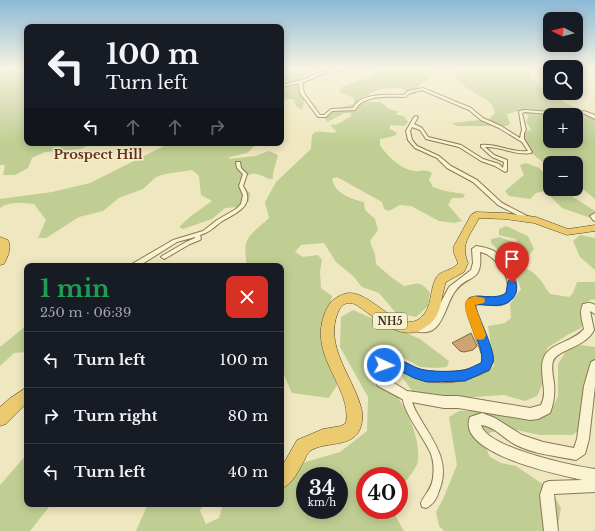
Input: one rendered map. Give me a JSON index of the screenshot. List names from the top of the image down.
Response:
{
  "streets": {
    "highway": ["NH5"]
  },
  "districts": ["Prospect Hill"],
  "north": "left",
  "page": {
    "map_buttons": ["+", "−"],
    "turn": ["100 m", "Turn left"],
    "heading": ["1 min", "250 m · 06:39"],
    "list": [
      {
        "name": "Turn left",
        "value": "100 m"
      },
      {
        "name": "Turn right",
        "value": "80 m"
      },
      {
        "name": "Turn left",
        "value": "40 m"
      }
    ],
    "speed": "34 km/h",
    "limit": "40"
  }
}
